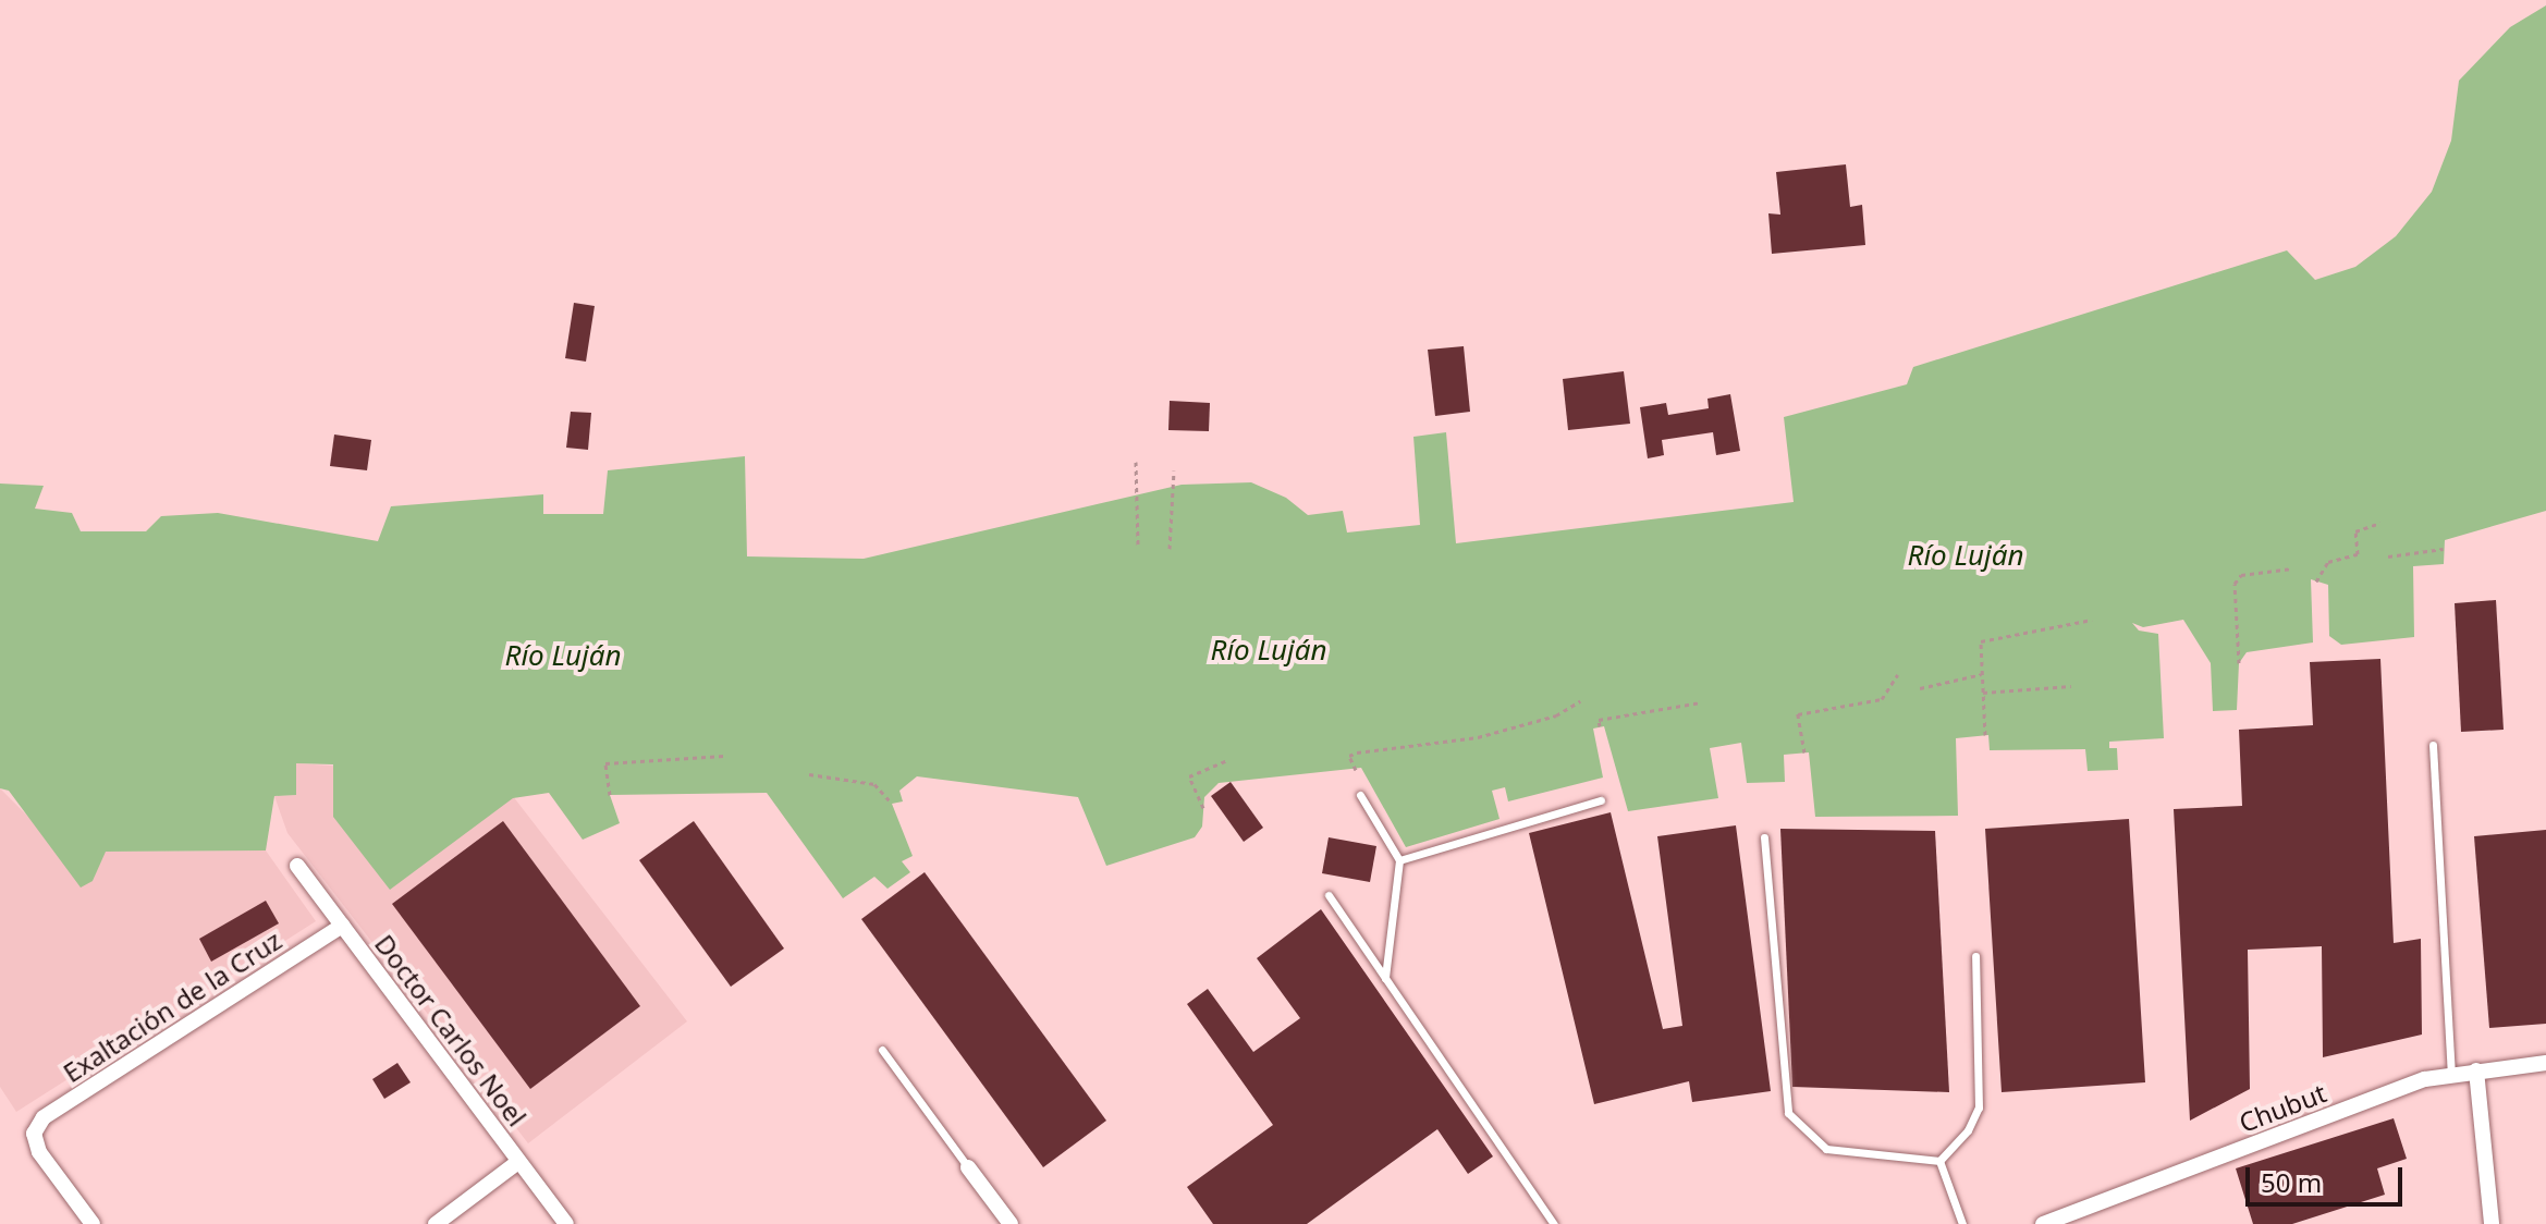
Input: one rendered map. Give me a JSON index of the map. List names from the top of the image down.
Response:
{
  "streets": {
    "street": ["Exaltación de la Cruz", "Doctor Carlos Noel", "Chubut"]
  },
  "crossings": [
    ["Exaltación de la Cruz", "Doctor Carlos Noel"]
  ],
  "water": ["Río Luján"],
  "scale_bar": "50 m"
}
